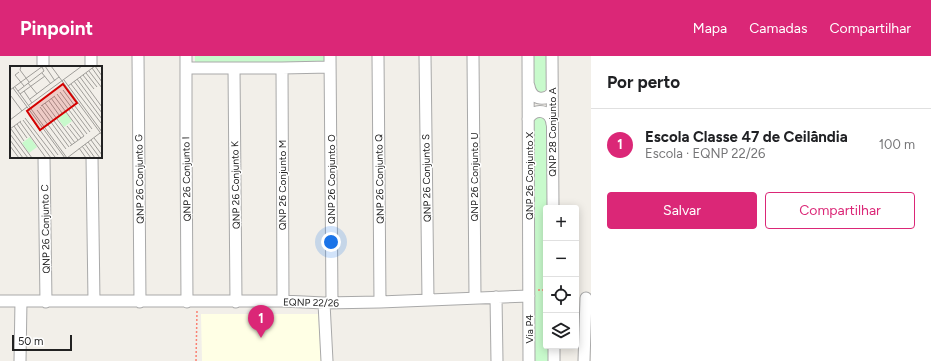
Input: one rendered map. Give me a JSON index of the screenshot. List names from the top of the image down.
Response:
{
  "streets": {
    "street": [
      "QNP 28 Conjunto A",
      "QNP 26 Conjunto X",
      "QNP 26 Conjunto U",
      "QNP 26 Conjunto S",
      "QNP 26 Conjunto G",
      "QNP 26 Conjunto I",
      "QNP 26 Conjunto O",
      "QNP 26 Conjunto Q",
      "QNP 26 Conjunto K",
      "QNP 26 Conjunto M",
      "QNP 26 Conjunto C",
      "EQNP 22/26",
      "Via P4"
    ]
  },
  "crossings": [
    ["QNP 26 Conjunto X", "EQNP 22/26"],
    ["QNP 26 Conjunto X", "Via P4"],
    ["QNP 26 Conjunto U", "EQNP 22/26"],
    ["QNP 26 Conjunto S", "EQNP 22/26"],
    ["QNP 26 Conjunto G", "EQNP 22/26"],
    ["QNP 26 Conjunto I", "EQNP 22/26"],
    ["QNP 26 Conjunto O", "EQNP 22/26"],
    ["QNP 26 Conjunto Q", "EQNP 22/26"],
    ["QNP 26 Conjunto K", "EQNP 22/26"],
    ["QNP 26 Conjunto M", "EQNP 22/26"],
    ["QNP 26 Conjunto C", "EQNP 22/26"],
    ["EQNP 22/26", "Via P4"]
  ],
  "scale_bar": "50 m",
  "page": {
    "header": "Pinpoint",
    "nav": ["Mapa", "Camadas", "Compartilhar"],
    "heading": "Por perto",
    "list": [
      {
        "mark": "1",
        "name": "Escola Classe 47 de Ceilândia",
        "note": "Escola · EQNP 22/26",
        "value": "100 m"
      }
    ],
    "buttons": ["Salvar", "Compartilhar"],
    "map_buttons": ["+", "−"],
    "pins": "1",
    "scale": "50 m"
  }
}
